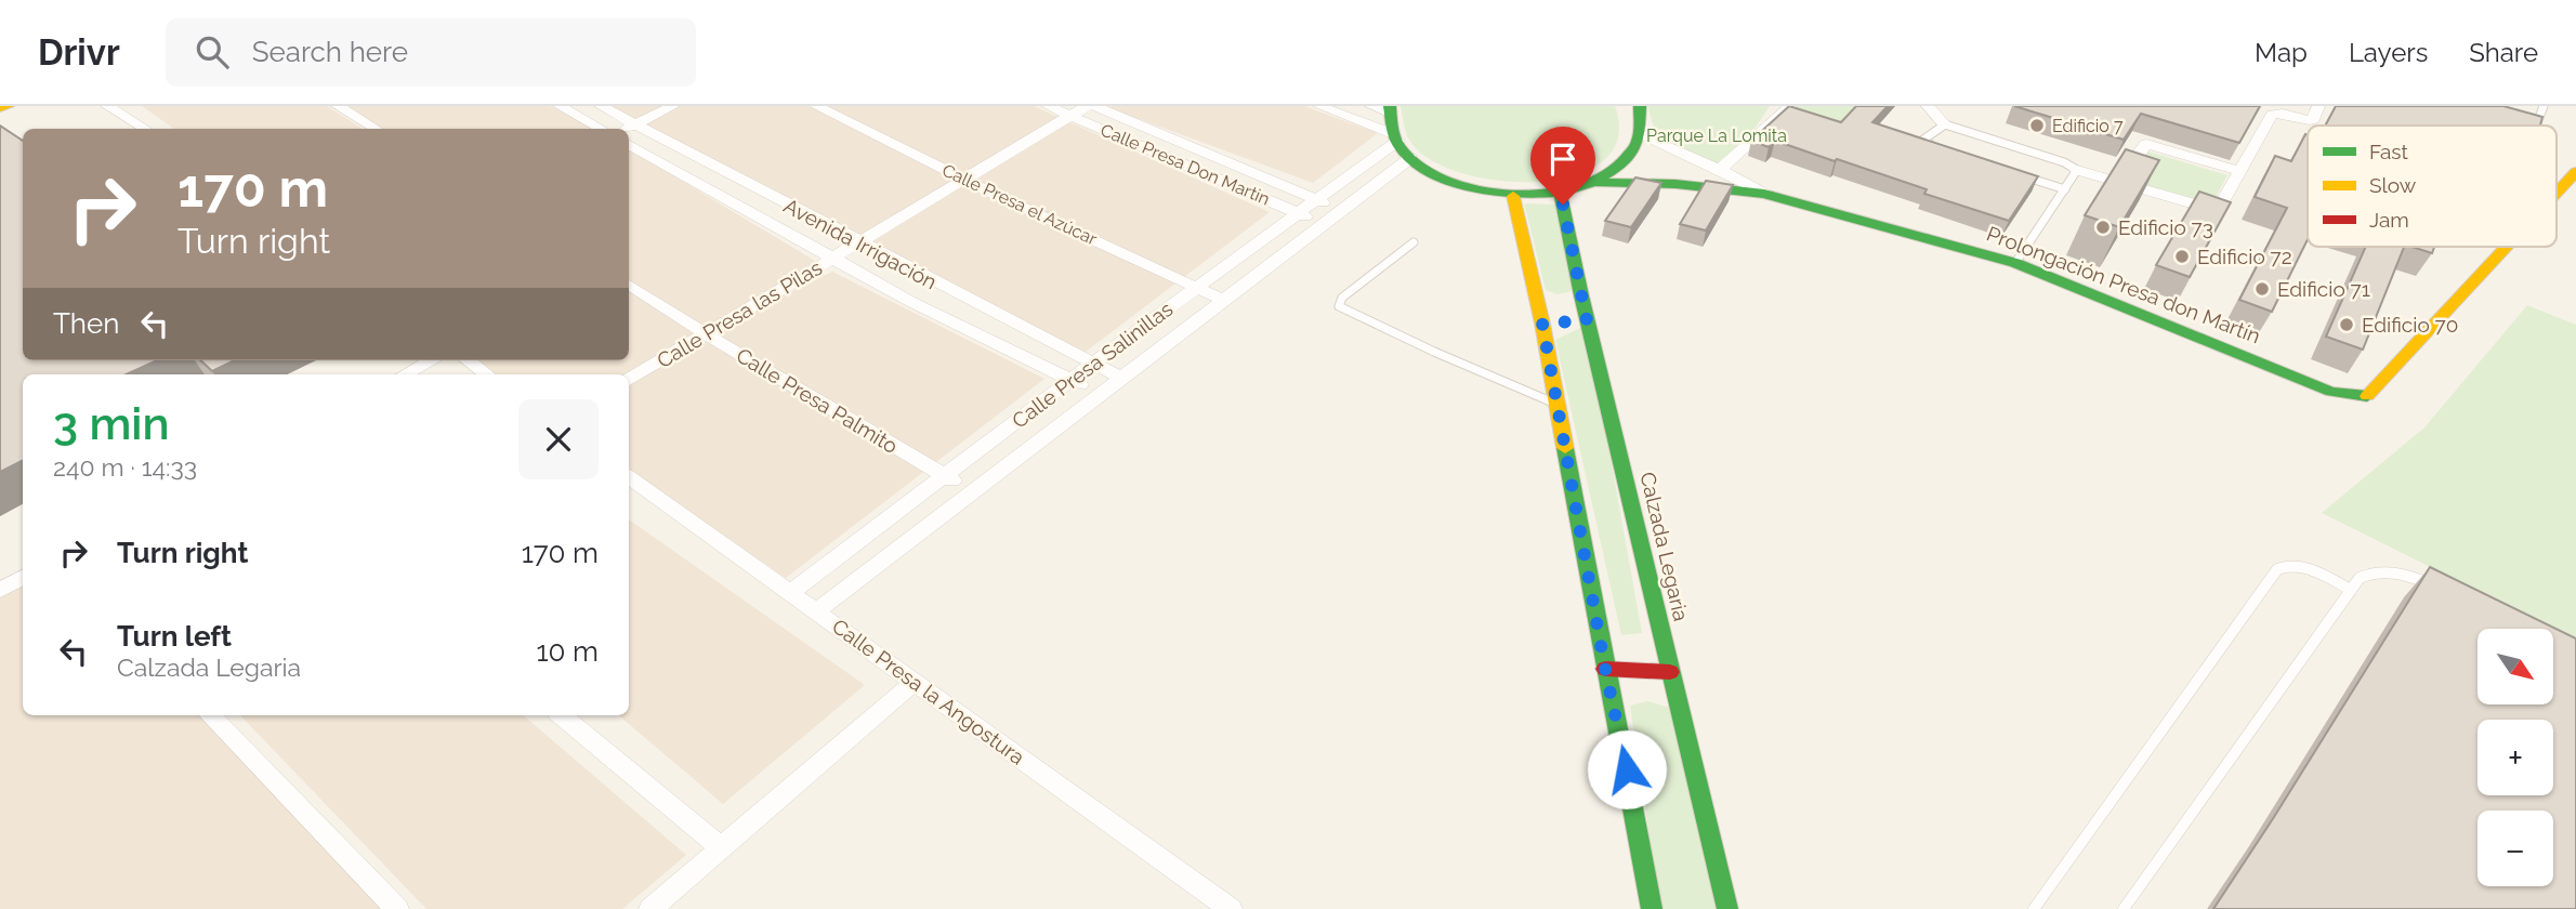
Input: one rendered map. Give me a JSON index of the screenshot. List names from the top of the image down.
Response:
{
  "streets": {
    "main road": ["Prolongación Presa don Martín", "Calzada Legaria"],
    "street": [
      "Calle Presa Don Martin",
      "Calle Presa el Azúcar",
      "Avenida Irrigación",
      "Calle Presa las Pilas",
      "Calle Presa Salinillas",
      "Calle Presa Palmito",
      "Calle Presa la Angostura"
    ]
  },
  "crossings": [
    ["Calle Presa Don Martin", "Calle Presa las Pilas"],
    ["Calle Presa Don Martin", "Calle Presa Salinillas"],
    ["Calle Presa el Azúcar", "Calle Presa las Pilas"],
    ["Calle Presa el Azúcar", "Calle Presa Salinillas"],
    ["Avenida Irrigación", "Calle Presa las Pilas"],
    ["Avenida Irrigación", "Calle Presa Salinillas"],
    ["Calle Presa las Pilas", "Calle Presa Palmito"],
    ["Calle Presa Salinillas", "Calle Presa Palmito"],
    ["Calle Presa Salinillas", "Calle Presa la Angostura"]
  ],
  "parks": ["Parque La Lomita"],
  "places": [
    "Edificio 7",
    "Edificio 73",
    "Edificio 72",
    "Edificio 71",
    "Edificio 70"
  ],
  "legend": ["Fast", "Slow", "Jam"],
  "north": "bottom right",
  "page": {
    "header": "Drivr",
    "search": "Search here",
    "nav": ["Map", "Layers", "Share"],
    "turn": ["170 m", "Turn right"],
    "then": "Then",
    "heading": ["3 min", "240 m · 14:33"],
    "list": [
      {
        "name": "Turn right",
        "value": "170 m"
      },
      {
        "name": "Turn left",
        "note": "Calzada Legaria",
        "value": "10 m"
      }
    ],
    "map_buttons": ["+", "−"]
  }
}
